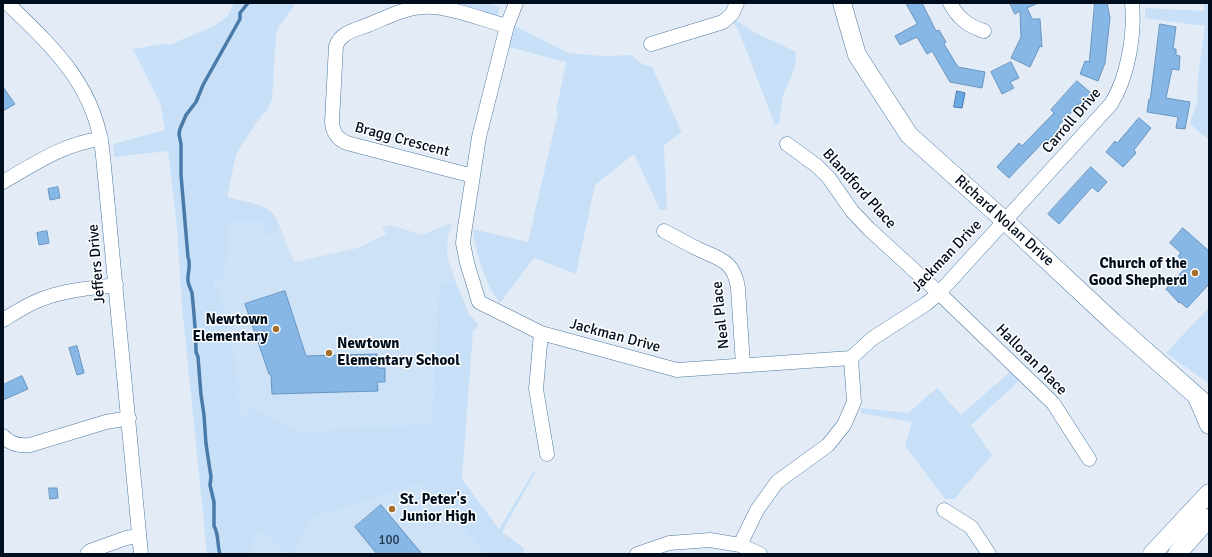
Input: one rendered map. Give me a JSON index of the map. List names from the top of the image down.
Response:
{
  "streets": {
    "main road": ["Richard Nolan Drive"],
    "street": [
      "Carroll Drive",
      "Bragg Crescent",
      "Blandford Place",
      "Jackman Drive",
      "Jeffers Drive",
      "Neal Place",
      "Halloran Place"
    ]
  },
  "crossings": [
    ["Carroll Drive", "Richard Nolan Drive"],
    ["Carroll Drive", "Jackman Drive"],
    ["Bragg Crescent", "Jackman Drive"],
    ["Blandford Place", "Jackman Drive"],
    ["Blandford Place", "Halloran Place"],
    ["Richard Nolan Drive", "Jackman Drive"],
    ["Jackman Drive", "Neal Place"],
    ["Jackman Drive", "Halloran Place"]
  ],
  "places": [
    "Church of the Good Shepherd",
    "Newtown Elementary",
    "Newtown Elementary School",
    "St. Peter's Junior High"
  ],
  "house_numbers": ["100"]
}
